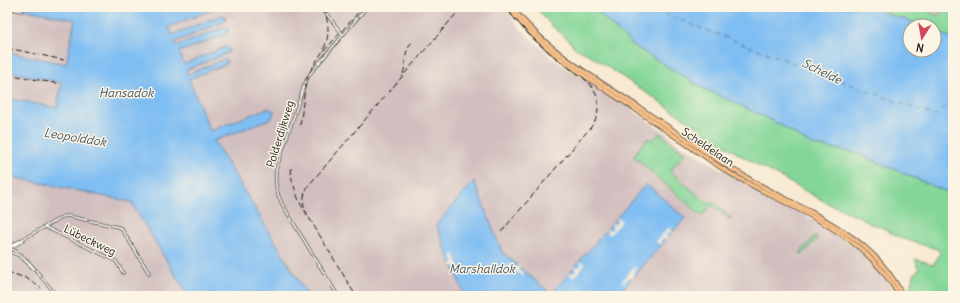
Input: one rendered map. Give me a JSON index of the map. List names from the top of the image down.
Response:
{
  "streets": {
    "main road": ["Scheldelaan"],
    "street": ["Polderdijkweg", "Lübeckweg"]
  },
  "water": [
    "Schelde",
    "Hansadok",
    "Leopolddok",
    "Marshalldok"
  ],
  "north": "bottom"
}
